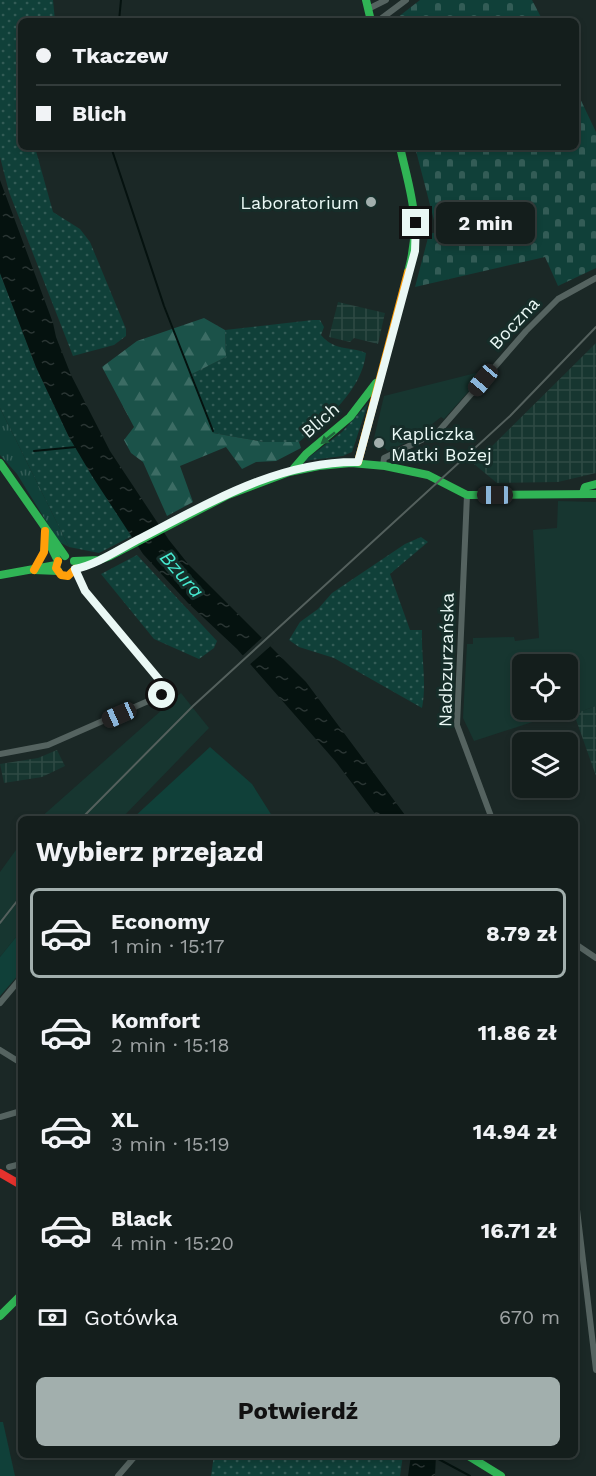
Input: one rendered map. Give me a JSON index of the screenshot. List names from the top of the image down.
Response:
{
  "streets": {
    "street": ["Boczna", "Blich", "Nadbzurzańska"]
  },
  "water": ["Bzura"],
  "places": ["Laboratorium", "Kapliczka Matki Bożej"],
  "page": {
    "banner": ["Tkaczew", "Blich"],
    "bubble": "2 min",
    "heading": "Wybierz przejazd",
    "list": [
      {
        "name": "Economy",
        "note": "1 min · 15:17",
        "value": "8.79 zł"
      },
      {
        "name": "Komfort",
        "note": "2 min · 15:18",
        "value": "11.86 zł"
      },
      {
        "name": "XL",
        "note": "3 min · 15:19",
        "value": "14.94 zł"
      },
      {
        "name": "Black",
        "note": "4 min · 15:20",
        "value": "16.71 zł"
      }
    ],
    "pay": ["Gotówka", "670 m"],
    "buttons": "Potwierdź"
  }
}
